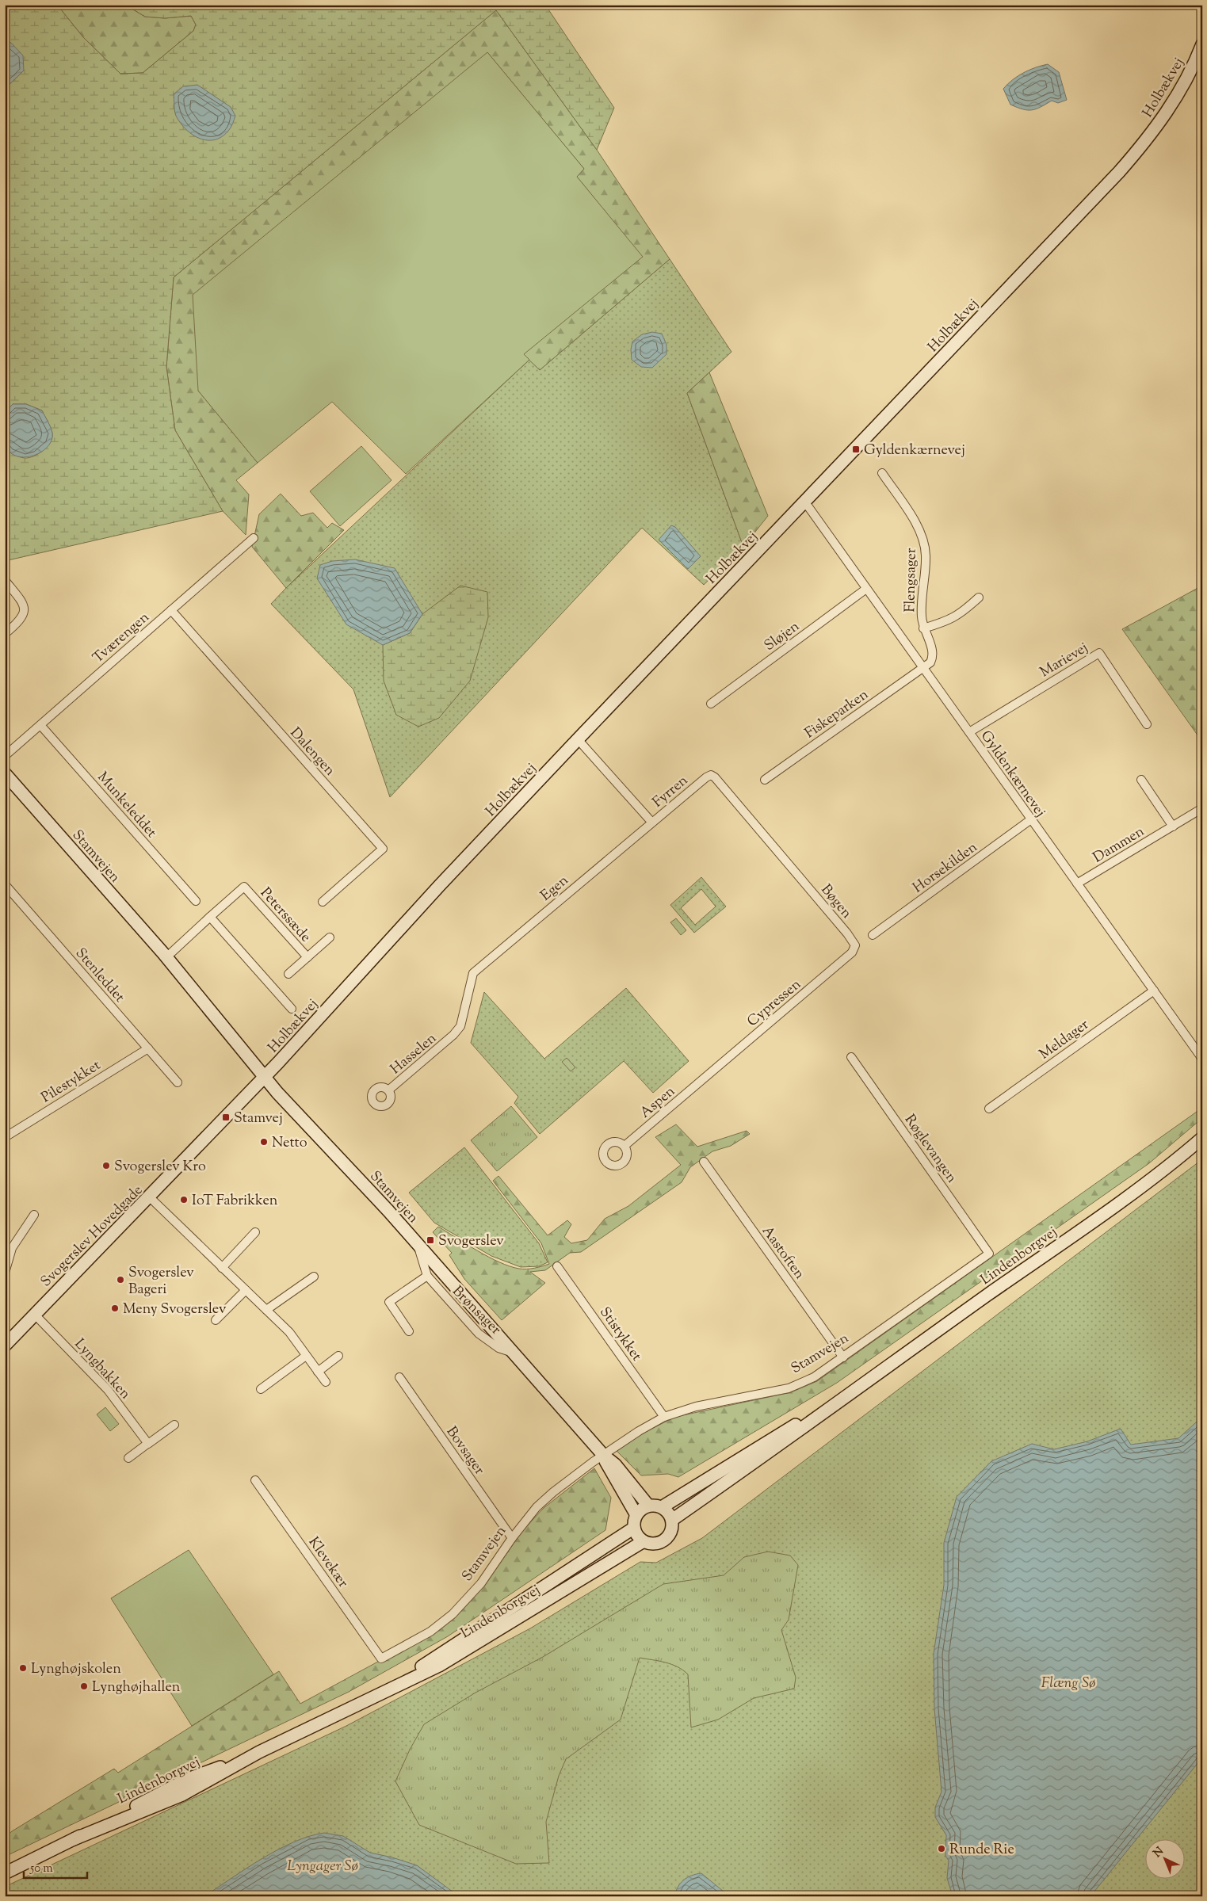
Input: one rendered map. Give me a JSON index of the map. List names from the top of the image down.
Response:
{
  "streets": {
    "street": [
      "Holbækvej",
      "Flengsager",
      "Sløjen",
      "Tværengen",
      "Marievej",
      "Fiskeparken",
      "Dalengen",
      "Gyldenkærnevej",
      "Fyrren",
      "Munkeleddet",
      "Dammen",
      "Stamvejen",
      "Horsekilden",
      "Egen",
      "Bøgen",
      "Peterssæde",
      "Stenleddet",
      "Cypressen",
      "Meldager",
      "Hasselen",
      "Pilestykket",
      "Aspen",
      "Røglevangen",
      "Svogerslev Hovedgade",
      "Aastoften",
      "Lindenborgvej",
      "Brønsager",
      "Stistykket",
      "Lyngbakken",
      "Bovsager",
      "Klevekær"
    ]
  },
  "crossings": [
    ["Holbækvej", "Gyldenkærnevej"],
    ["Holbækvej", "Fyrren"],
    ["Holbækvej", "Stamvejen"],
    ["Holbækvej", "Svogerslev Hovedgade"],
    ["Flengsager", "Fiskeparken"],
    ["Flengsager", "Gyldenkærnevej"],
    ["Sløjen", "Gyldenkærnevej"],
    ["Tværengen", "Dalengen"],
    ["Tværengen", "Munkeleddet"],
    ["Marievej", "Gyldenkærnevej"],
    ["Fiskeparken", "Gyldenkærnevej"],
    ["Gyldenkærnevej", "Dammen"],
    ["Gyldenkærnevej", "Horsekilden"],
    ["Gyldenkærnevej", "Meldager"],
    ["Fyrren", "Egen"],
    ["Fyrren", "Bøgen"],
    ["Stamvejen", "Røglevangen"],
    ["Stamvejen", "Svogerslev Hovedgade"],
    ["Stamvejen", "Aastoften"],
    ["Stamvejen", "Lindenborgvej"],
    ["Stamvejen", "Brønsager"],
    ["Stamvejen", "Stistykket"],
    ["Stamvejen", "Bovsager"],
    ["Stamvejen", "Klevekær"],
    ["Egen", "Hasselen"],
    ["Bøgen", "Cypressen"],
    ["Stenleddet", "Pilestykket"],
    ["Cypressen", "Aspen"],
    ["Svogerslev Hovedgade", "Lyngbakken"]
  ],
  "water": ["Flæng Sø", "Lyngager Sø"],
  "places": {
    "transit": ["Gyldenkærnevej", "Stamvej", "Svogerslev"],
    "other": [
      "Netto",
      "Svogerslev Kro",
      "IoT Fabrikken",
      "Svogerslev Bageri",
      "Meny Svogerslev",
      "Lynghøjskolen",
      "Lynghøjhallen",
      "Runde Rie"
    ]
  },
  "scale_bar": "50 m",
  "north": "top left"
}
